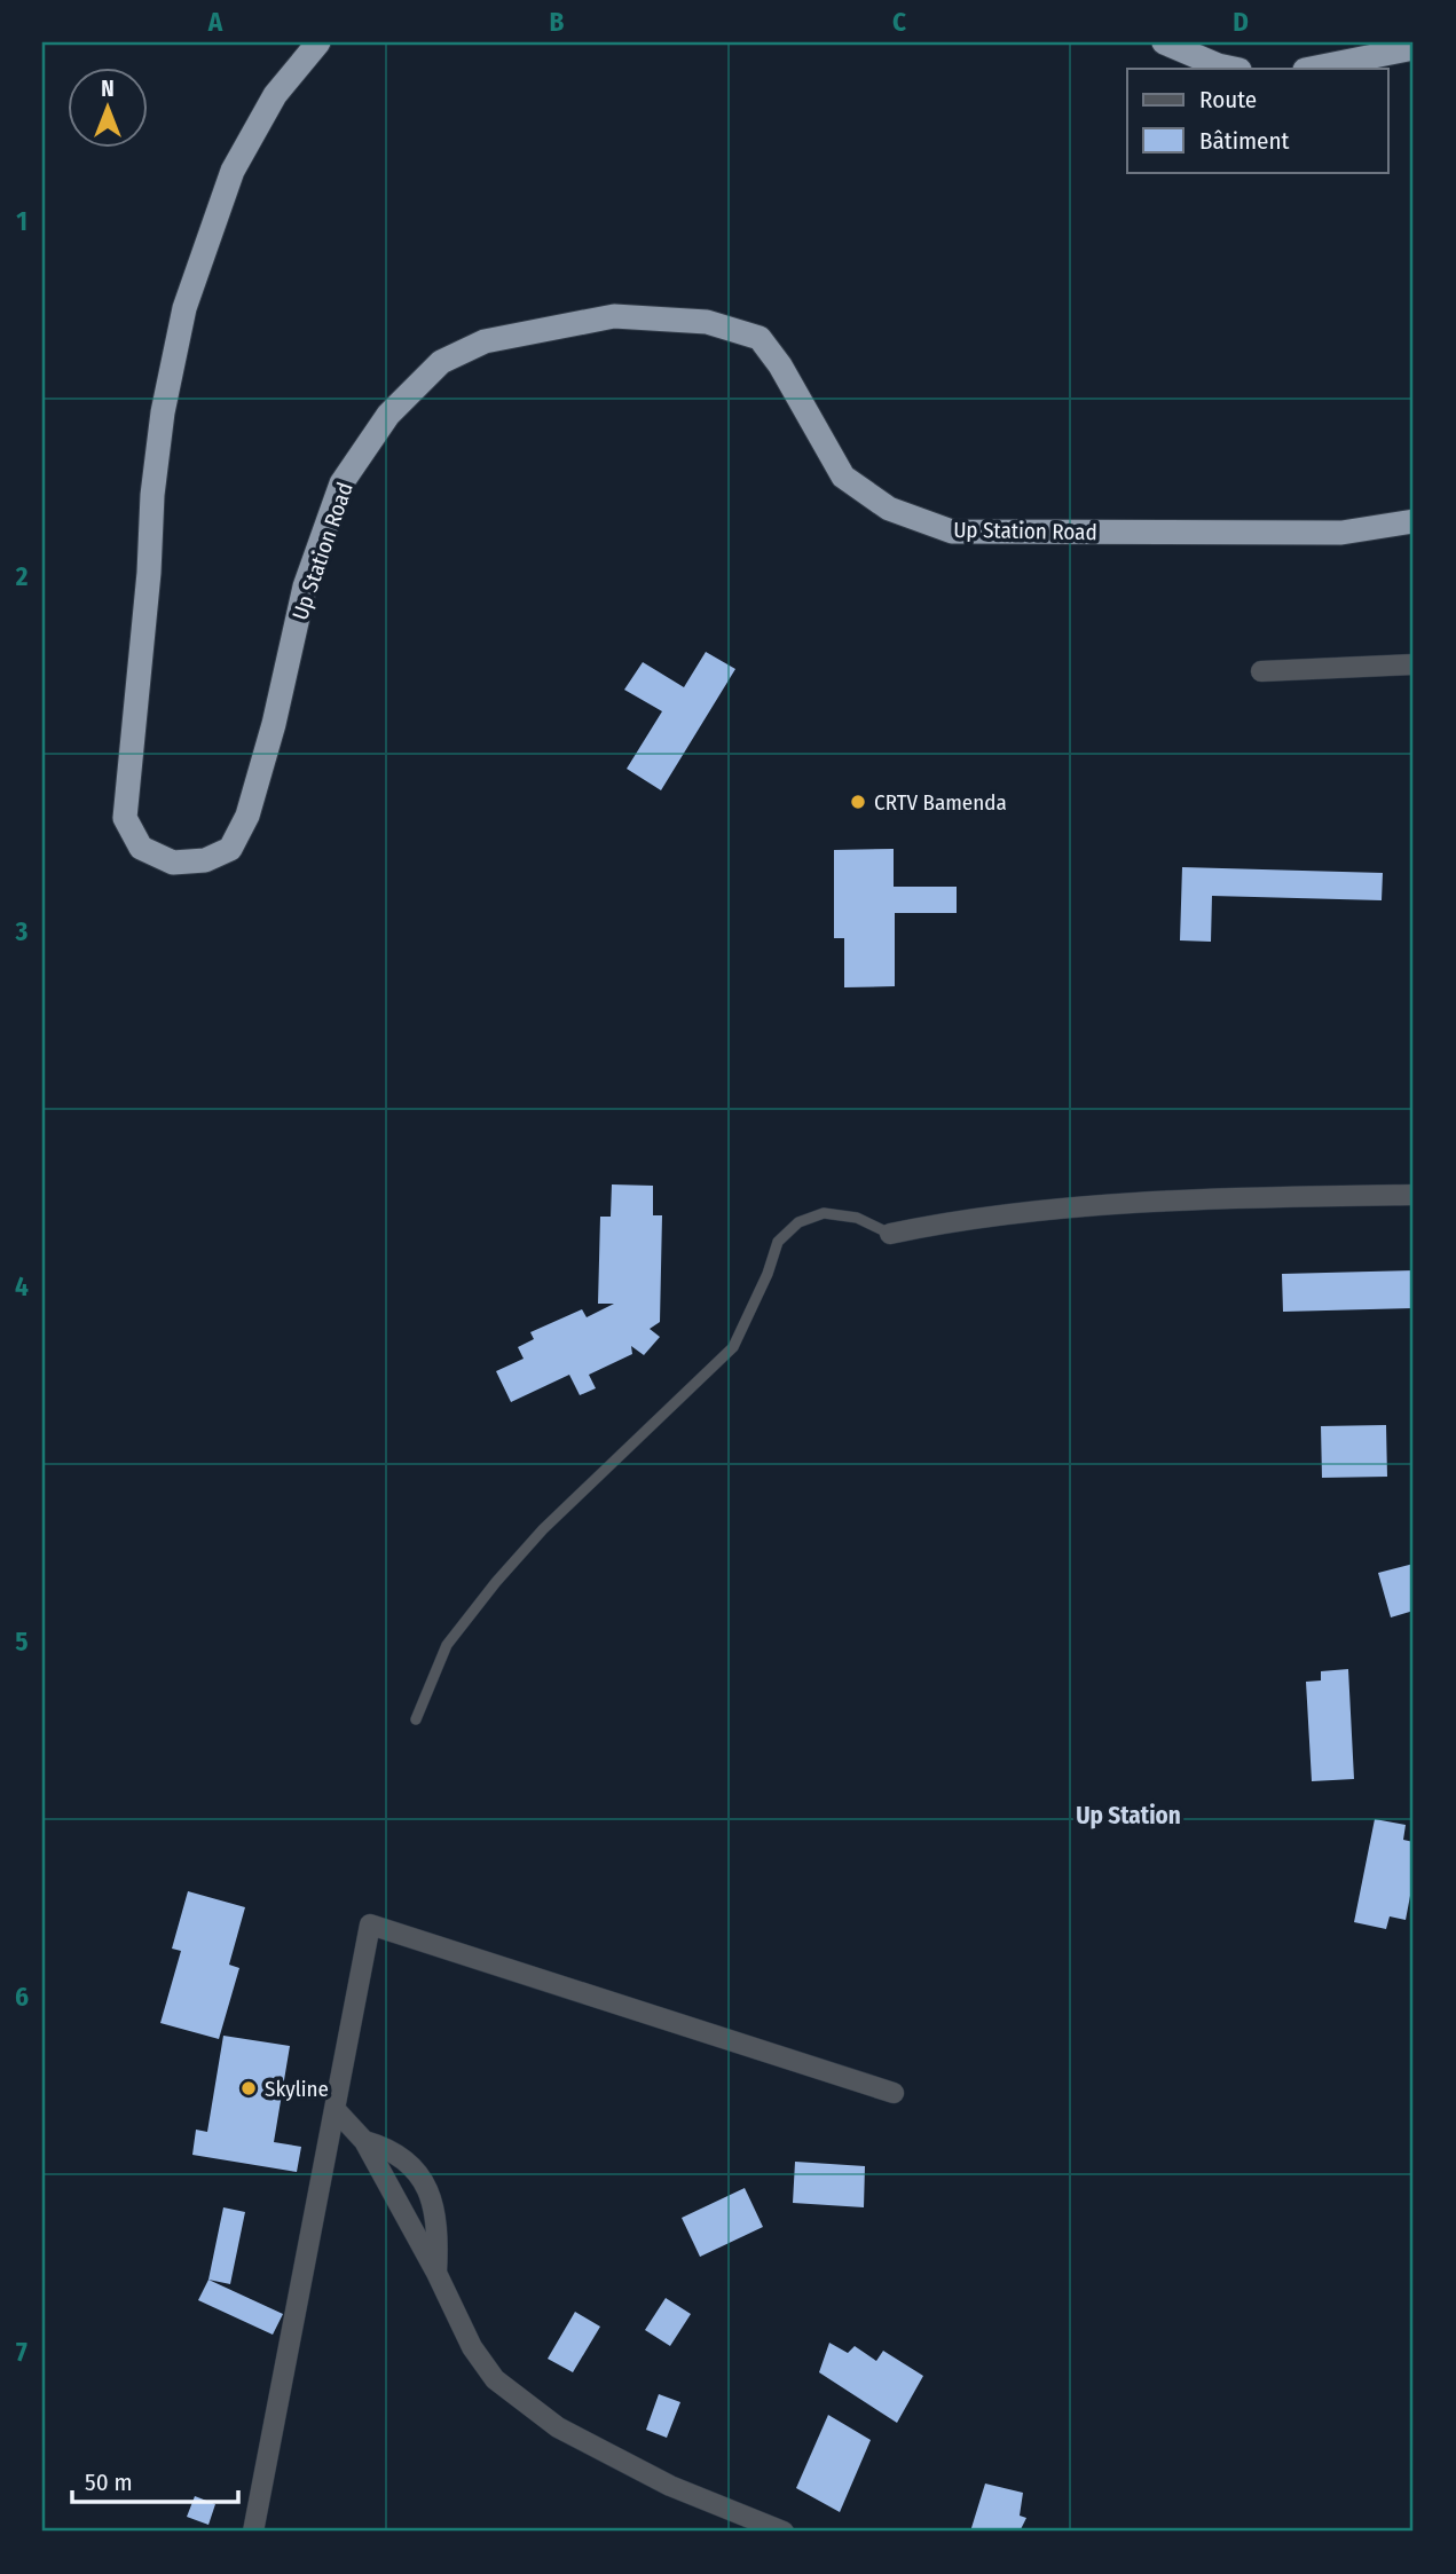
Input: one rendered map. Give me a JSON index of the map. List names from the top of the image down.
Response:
{
  "streets": {
    "highway": ["Up Station Road"]
  },
  "districts": ["Up Station"],
  "places": ["CRTV Bamenda", "Skyline"],
  "legend": ["Route", "Bâtiment"],
  "scale_bar": "50 m",
  "north": "top",
  "grid": {
    "columns": [
      "A",
      "B",
      "C",
      "D"
    ],
    "rows": [
      "1",
      "2",
      "3",
      "4",
      "5",
      "6",
      "7"
    ]
  }
}
